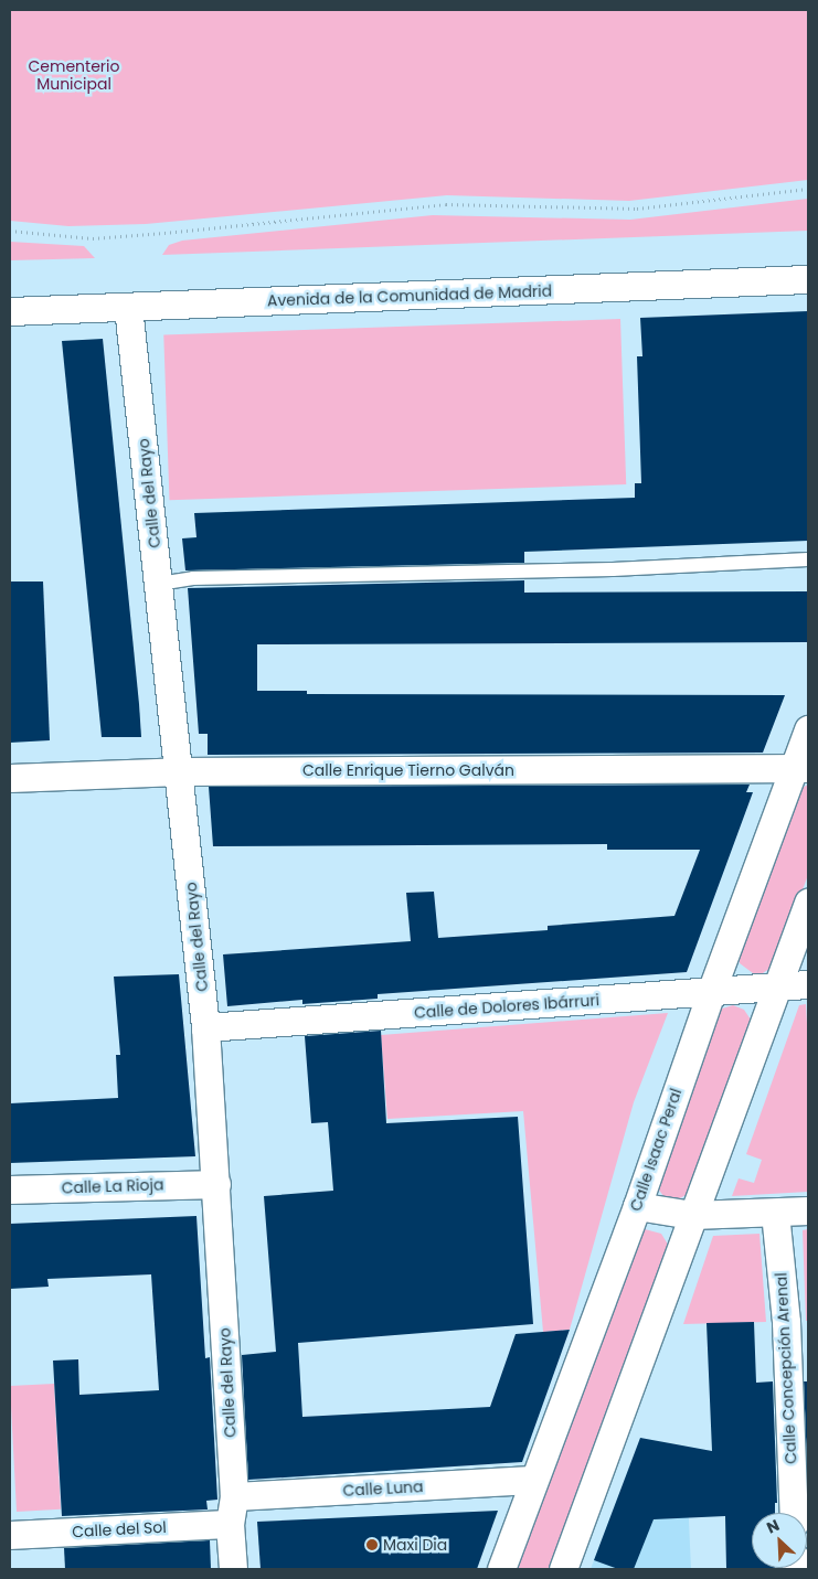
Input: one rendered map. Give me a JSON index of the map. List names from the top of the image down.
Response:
{
  "streets": {
    "street": [
      "Avenida de la Comunidad de Madrid",
      "Calle del Rayo",
      "Calle Enrique Tierno Galván",
      "Calle de Dolores Ibárruri",
      "Calle Isaac Peral",
      "Calle La Rioja",
      "Calle Concepción Arenal",
      "Calle Luna",
      "Calle del Sol"
    ]
  },
  "crossings": [
    ["Avenida de la Comunidad de Madrid", "Calle del Rayo"],
    ["Calle del Rayo", "Calle Enrique Tierno Galván"],
    ["Calle del Rayo", "Calle de Dolores Ibárruri"],
    ["Calle del Rayo", "Calle La Rioja"],
    ["Calle del Rayo", "Calle Luna"],
    ["Calle del Rayo", "Calle del Sol"],
    ["Calle Enrique Tierno Galván", "Calle Isaac Peral"],
    ["Calle de Dolores Ibárruri", "Calle Isaac Peral"],
    ["Calle Isaac Peral", "Calle Luna"]
  ],
  "parks": ["Cementerio Municipal"],
  "places": ["Maxi Dia"],
  "north": "top left"
}
